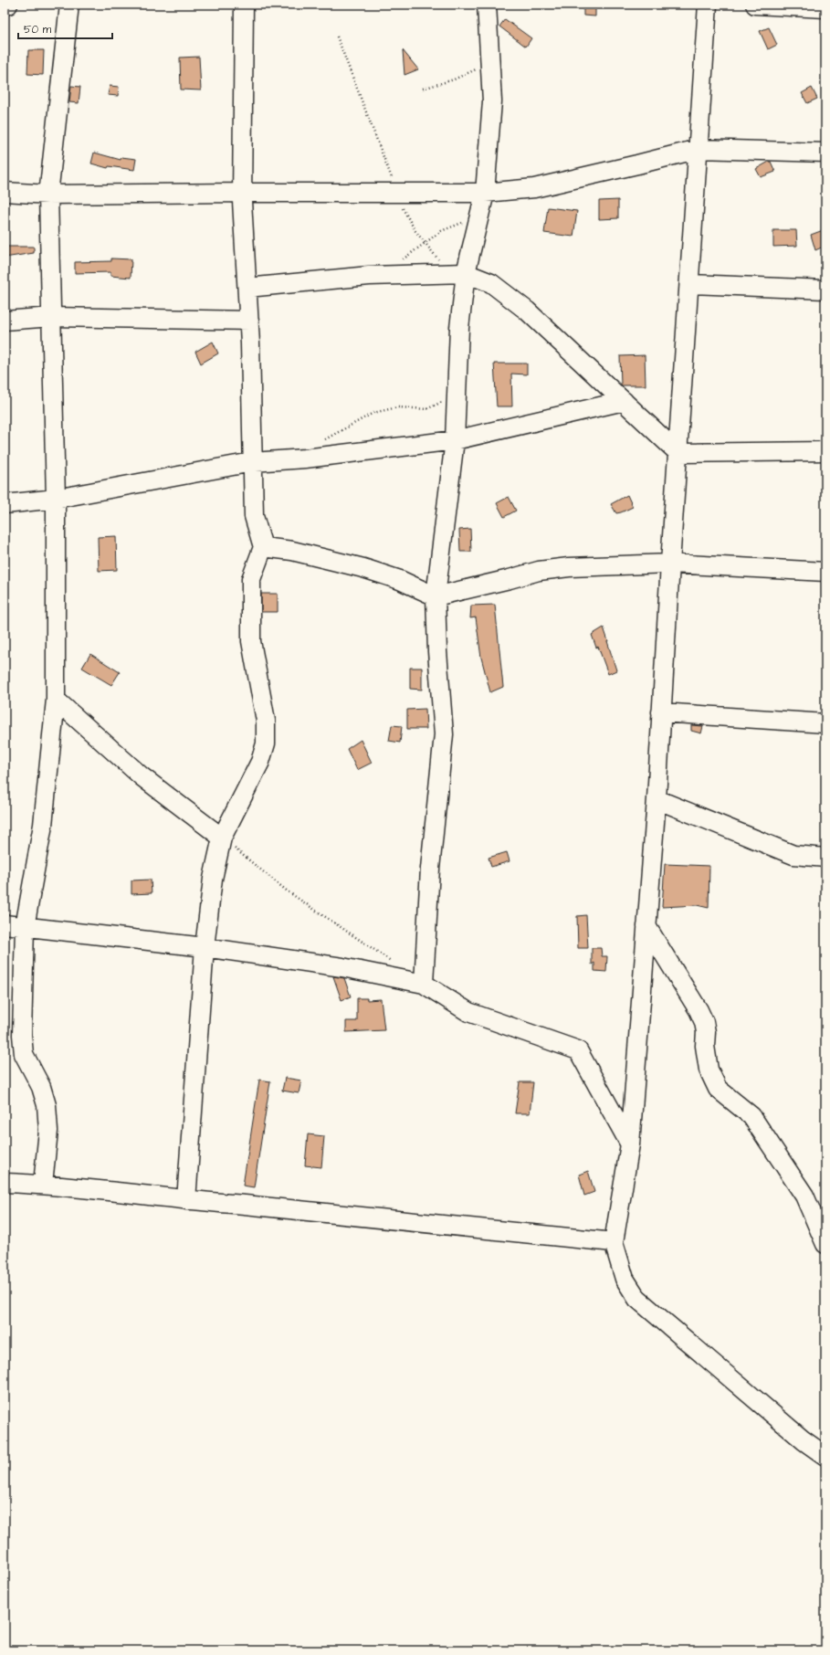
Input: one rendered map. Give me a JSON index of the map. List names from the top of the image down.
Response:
{
  "scale_bar": "50 m"
}
